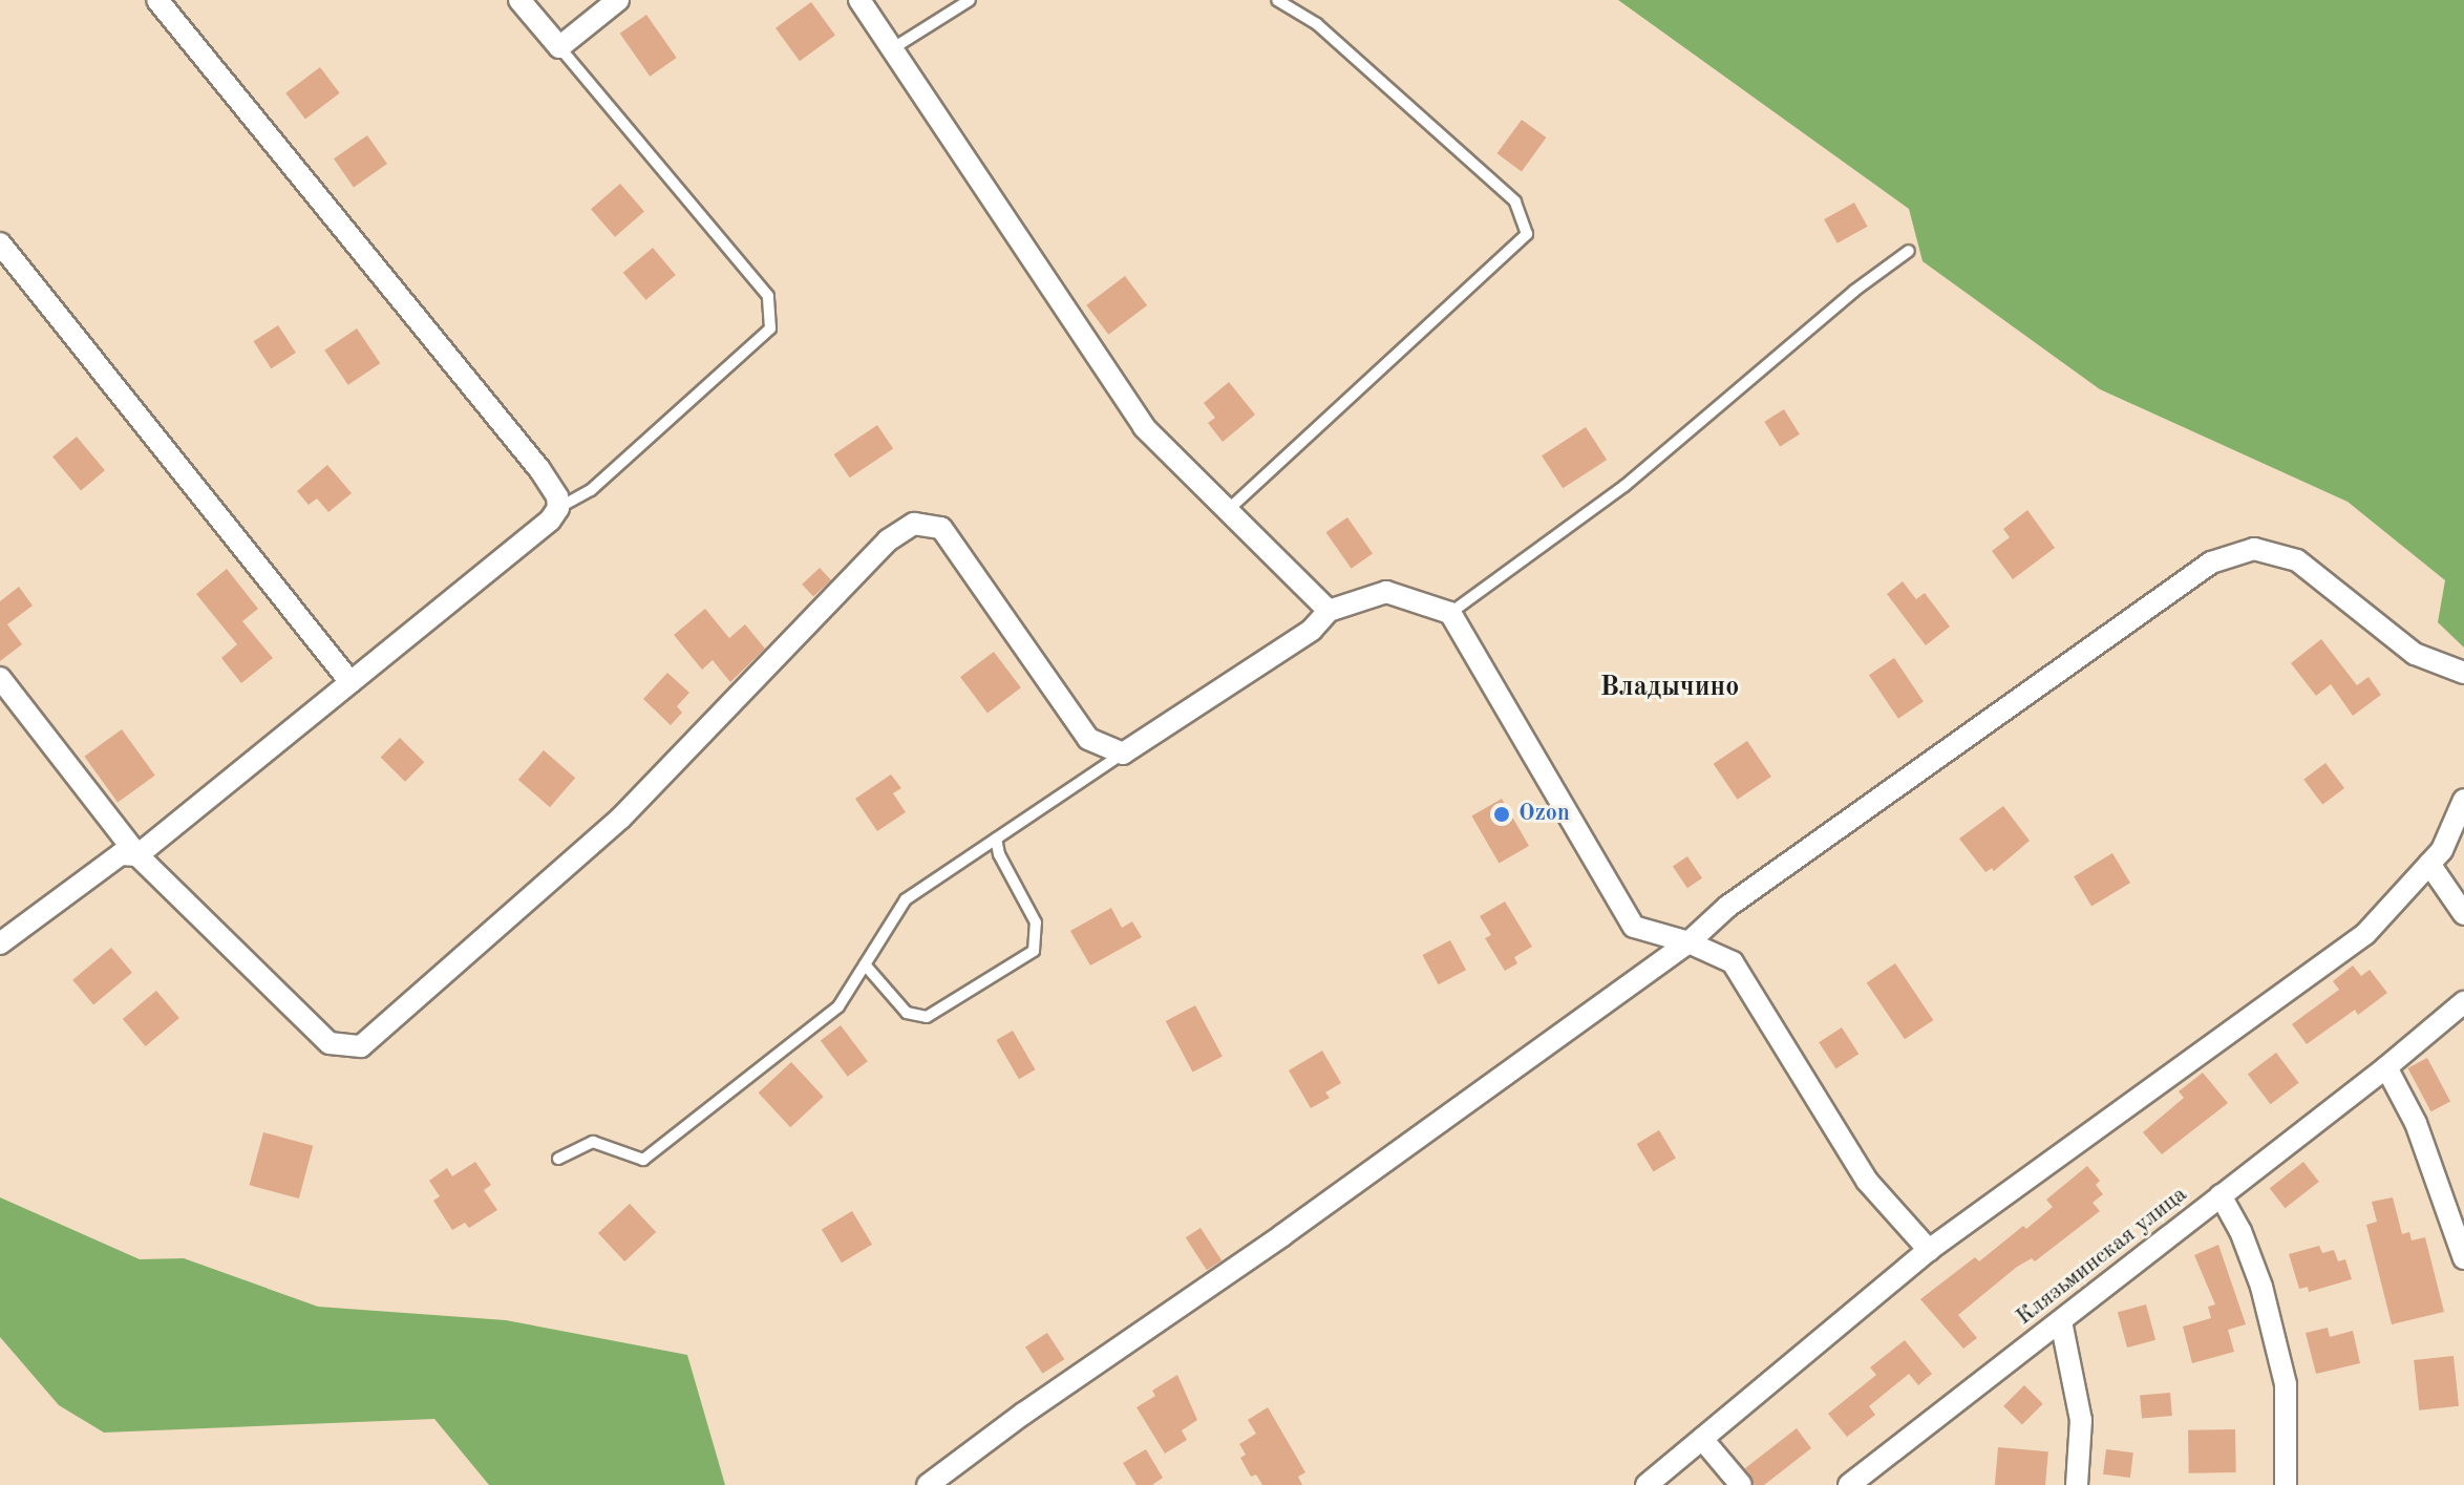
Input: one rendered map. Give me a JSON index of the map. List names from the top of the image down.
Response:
{
  "streets": {
    "street": ["Клязьминская улица"]
  },
  "districts": ["Владычино"],
  "places": ["Ozon"]
}
